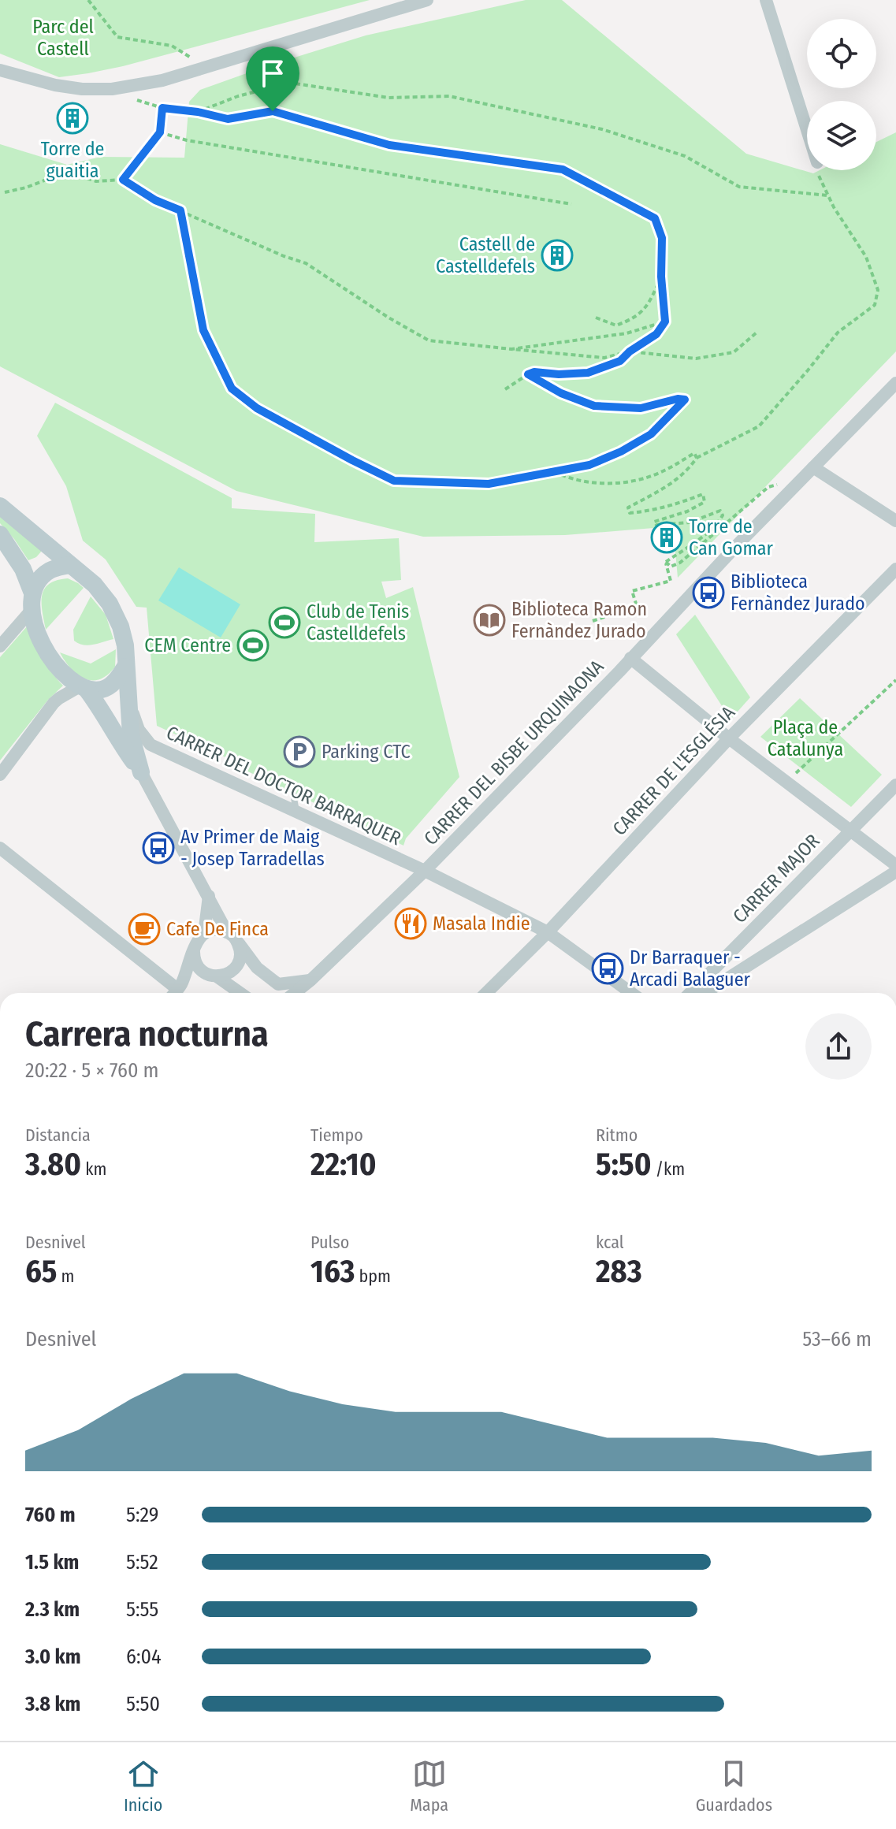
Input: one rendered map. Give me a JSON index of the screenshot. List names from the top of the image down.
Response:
{
  "streets": {
    "street": [
      "CARRER DEL BISBE URQUINAONA",
      "CARRER DE L'ESGLÉSIA",
      "CARRER DEL DOCTOR BARRAQUER",
      "CARRER MAJOR"
    ]
  },
  "crossings": [
    ["CARRER DEL BISBE URQUINAONA", "CARRER DEL DOCTOR BARRAQUER"],
    ["CARRER DE L'ESGLÉSIA", "CARRER DEL DOCTOR BARRAQUER"]
  ],
  "parks": ["Parc del Castell", "Plaça de Catalunya"],
  "places": {
    "building": ["Torre de guaitia", "Castell de Castelldefels", "Torre de Can Gomar"],
    "bus stop": ["Biblioteca Fernàndez Jurado", "Av Primer de Maig - Josep Tarradellas", "Dr Barraquer - Arcadi Balaguer"],
    "library": ["Biblioteca Ramon Fernàndez Jurado"],
    "sports": ["Club de Tenis Castelldefels", "CEM Centre"],
    "parking": ["Parking CTC"],
    "restaurant": ["Masala Indie"],
    "cafe": ["Cafe De Finca"]
  },
  "page": {
    "heading": ["Carrera nocturna", "20:22 · 5 × 760 m"],
    "stats": [
      ["Distancia", "3.80 km"],
      ["Tiempo", "22:10"],
      ["Ritmo", "5:50 /km"],
      ["Desnivel", "65 m"],
      ["Pulso", "163 bpm"],
      ["kcal", "283"]
    ],
    "chart": ["Desnivel", "53–66 m"],
    "list": [
      {
        "name": "760 m",
        "note": "5:29"
      },
      {
        "name": "1.5 km",
        "note": "5:52"
      },
      {
        "name": "2.3 km",
        "note": "5:55"
      },
      {
        "name": "3.0 km",
        "note": "6:04"
      },
      {
        "name": "3.8 km",
        "note": "5:50"
      }
    ],
    "tabs": ["Inicio", "Mapa", "Guardados"]
  }
}
